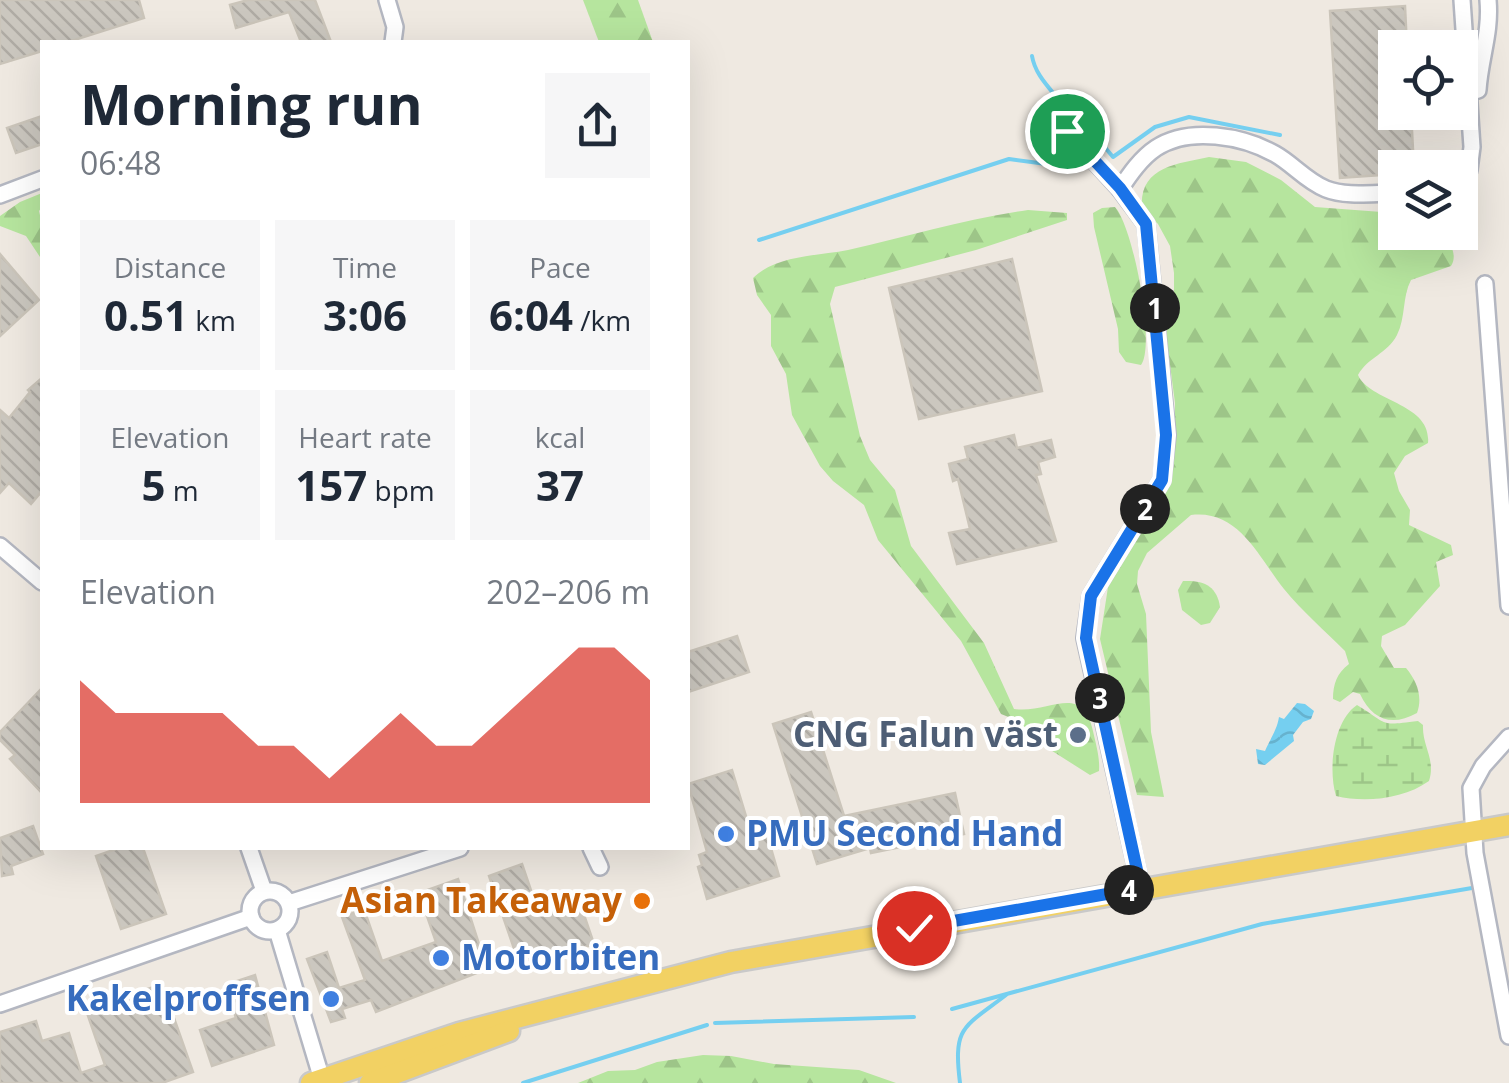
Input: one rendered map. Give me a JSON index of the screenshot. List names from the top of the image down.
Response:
{
  "places": [
    "CNG Falun väst",
    "PMU Second Hand",
    "Asian Takeaway",
    "Motorbiten",
    "Kakelproffsen"
  ],
  "page": {
    "heading": ["Morning run", "06:48"],
    "stats": [
      ["Distance", "0.51 km"],
      ["Time", "3:06"],
      ["Pace", "6:04 /km"],
      ["Elevation", "5 m"],
      ["Heart rate", "157 bpm"],
      ["kcal", "37"]
    ],
    "pins": [
      "1",
      "2",
      "3",
      "4"
    ],
    "chart": ["Elevation", "202–206 m"]
  }
}
